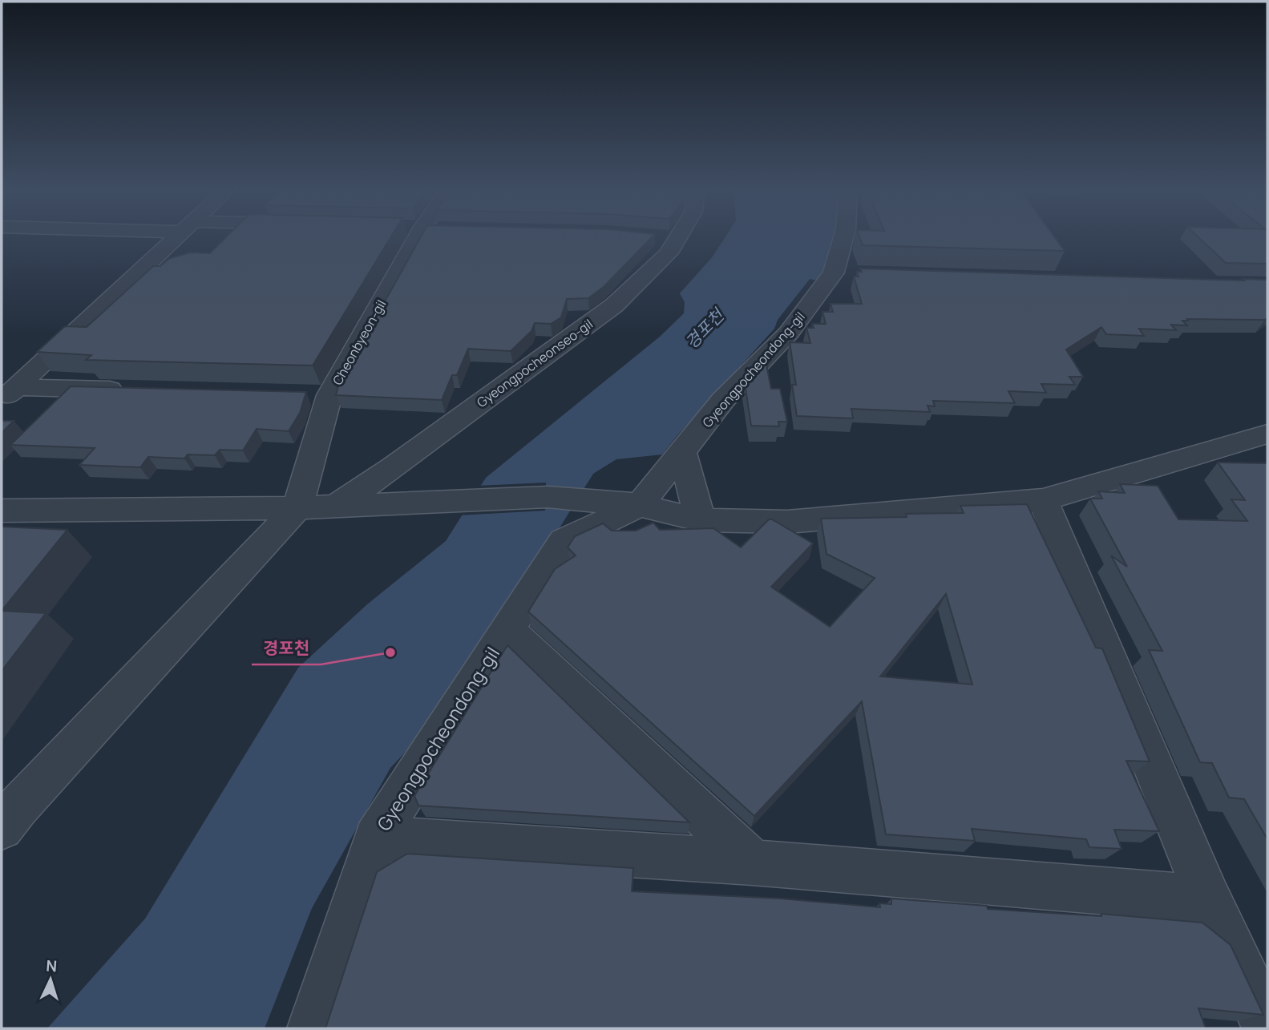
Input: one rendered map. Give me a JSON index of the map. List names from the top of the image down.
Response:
{
  "streets": {
    "street": ["Cheonbyeon-gil", "Gyeongpocheonseo-gil", "Gyeongpocheondong-gil"]
  },
  "water": ["경포천"],
  "places": ["경포천"],
  "north": "top"
}
